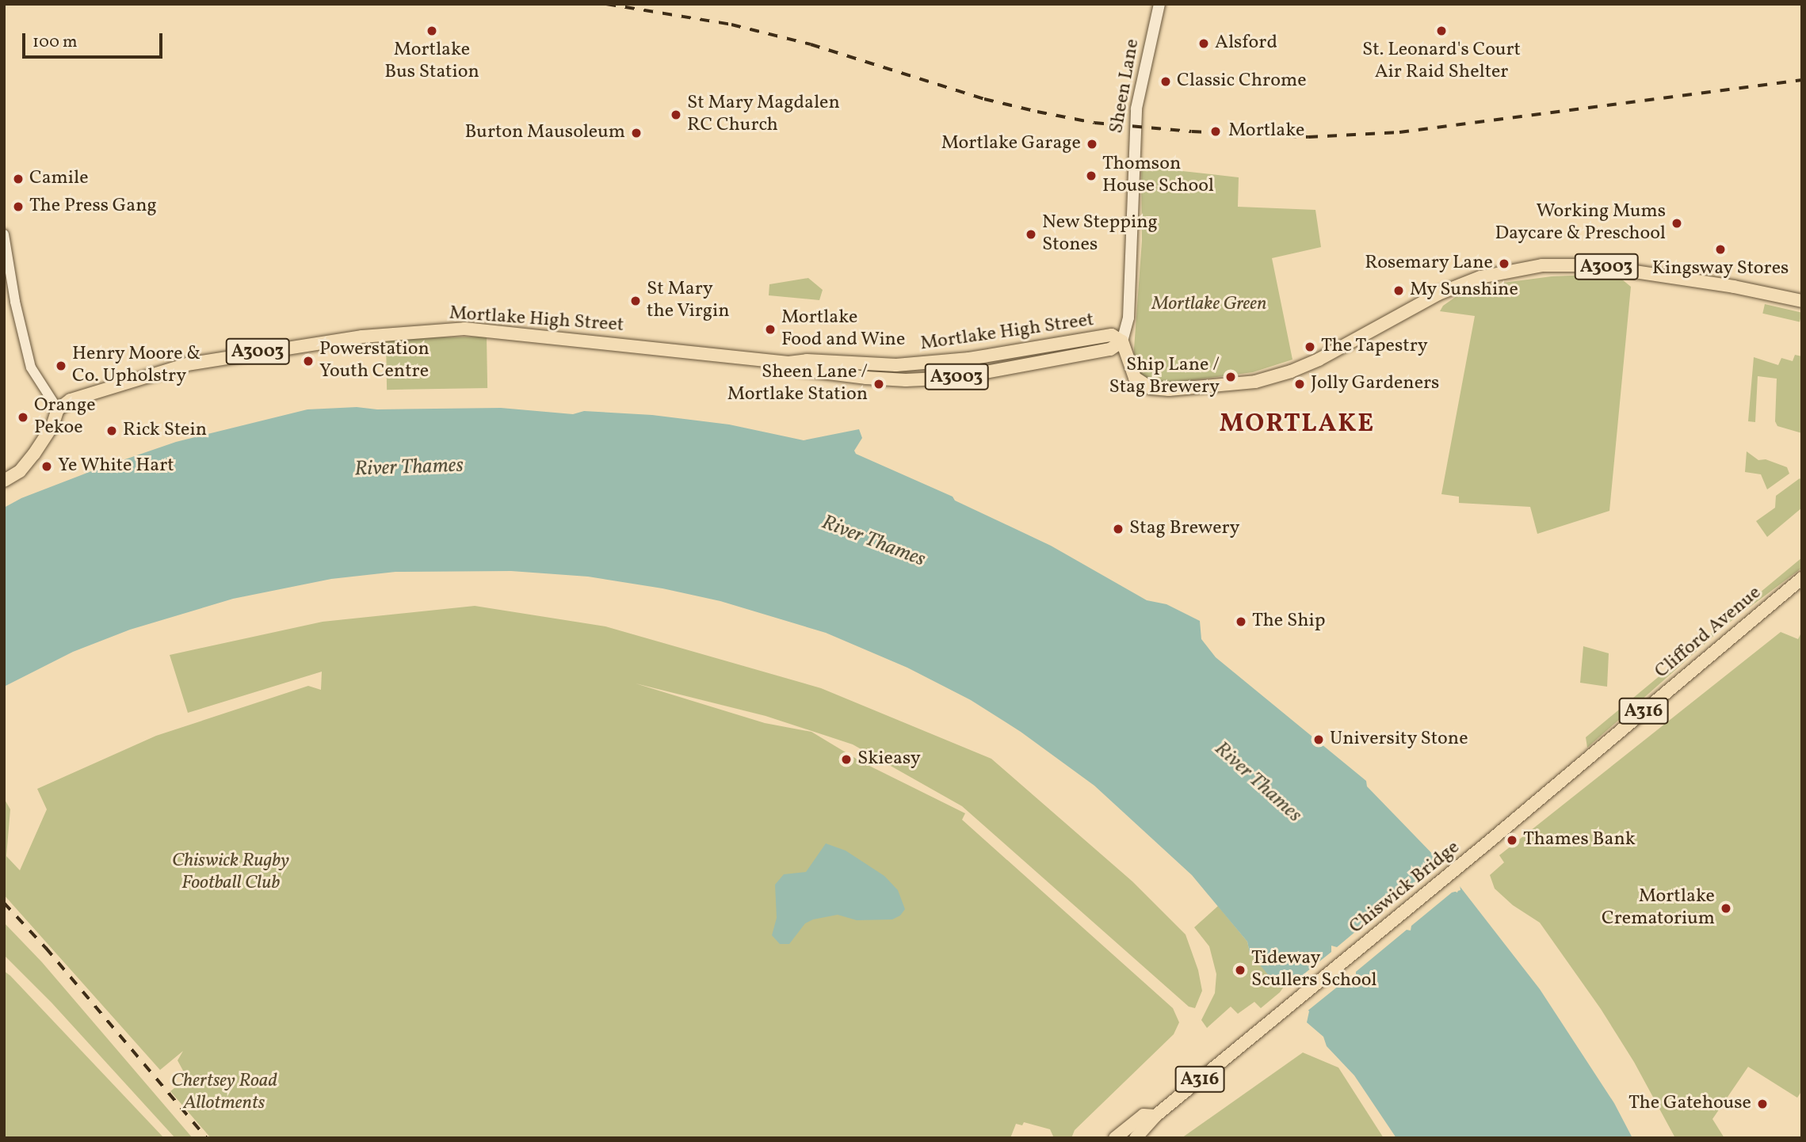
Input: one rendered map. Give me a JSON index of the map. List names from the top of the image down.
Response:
{
  "streets": {
    "main road": [
      "Sheen Lane",
      "A3003",
      "Mortlake High Street",
      "Clifford Avenue",
      "A316",
      "Chiswick Bridge"
    ]
  },
  "crossings": [
    ["Sheen Lane", "A3003"],
    ["Sheen Lane", "Mortlake High Street"],
    ["A3003", "Mortlake High Street"],
    ["Clifford Avenue", "Chiswick Bridge"],
    ["A316", "Chiswick Bridge"]
  ],
  "districts": ["MORTLAKE"],
  "water": ["River Thames"],
  "parks": ["Mortlake Green", "Chiswick Rugby Football Club", "Chertsey Road Allotments"],
  "places": [
    "Mortlake Bus Station",
    "St. Leonard's Court Air Raid Shelter",
    "Alsford",
    "Classic Chrome",
    "St Mary Magdalen RC Church",
    "Mortlake",
    "Burton Mausoleum",
    "Mortlake Garage",
    "Thomson House School",
    "Camile",
    "The Press Gang",
    "Working Mums Daycare & Preschool",
    "New Stepping Stones",
    "Kingsway Stores",
    "Rosemary Lane",
    "My Sunshine",
    "St Mary the Virgin",
    "Mortlake Food and Wine",
    "The Tapestry",
    "Powerstation Youth Centre",
    "Henry Moore & Co. Upholstry",
    "Ship Lane / Stag Brewery",
    "Sheen Lane / Mortlake Station",
    "Jolly Gardeners",
    "Orange Pekoe",
    "Rick Stein",
    "Ye White Hart",
    "Stag Brewery",
    "The Ship",
    "University Stone",
    "Skieasy",
    "Thames Bank",
    "Mortlake Crematorium",
    "Tideway Scullers School",
    "The Gatehouse"
  ],
  "scale_bar": "100 m"
}
